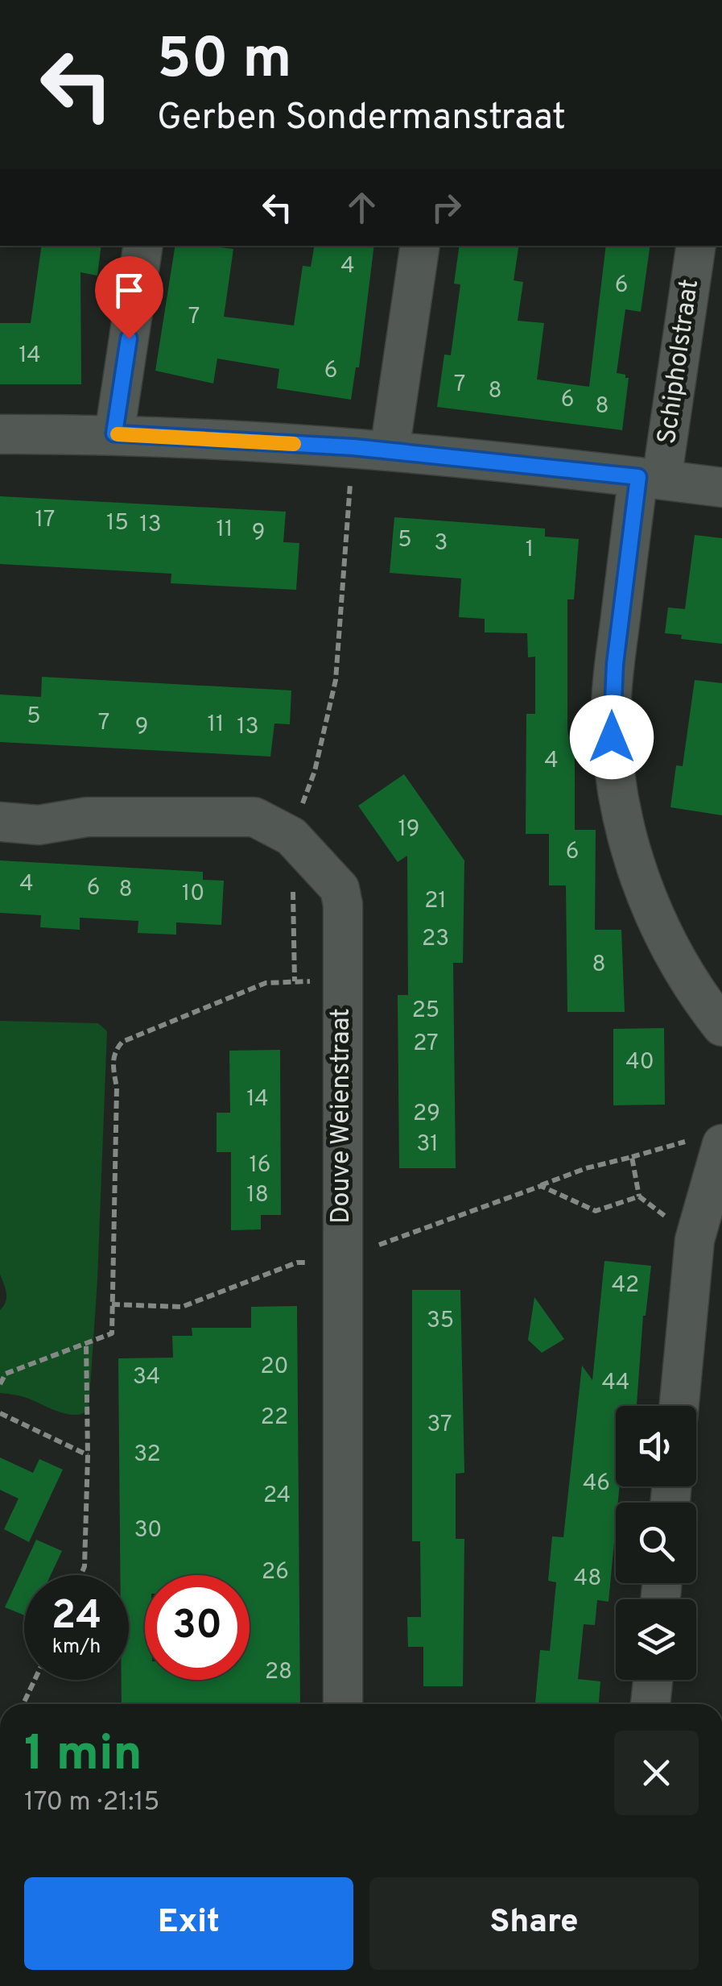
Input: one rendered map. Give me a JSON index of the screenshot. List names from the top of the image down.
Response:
{
  "streets": {
    "street": ["Schipholstraat", "Douve Weienstraat"]
  },
  "house_numbers": [
    "4",
    "6",
    "7",
    "14",
    "6",
    "7",
    "8",
    "6",
    "8",
    "17",
    "15",
    "13",
    "11",
    "9",
    "5",
    "3",
    "1",
    "5",
    "7",
    "11",
    "9",
    "13",
    "4",
    "19",
    "6",
    "4",
    "6",
    "8",
    "10",
    "21",
    "23",
    "8",
    "25",
    "27",
    "40",
    "14",
    "29",
    "31",
    "16",
    "18",
    "42",
    "35",
    "20",
    "34",
    "44",
    "22",
    "37",
    "32",
    "46",
    "24",
    "30",
    "26",
    "48",
    "28"
  ],
  "page": {
    "turn": ["50 m", "Gerben Sondermanstraat"],
    "speed": "24 km/h",
    "limit": "30",
    "heading": ["1 min", "170 m · 21:15"],
    "buttons": ["Exit", "Share"]
  }
}
